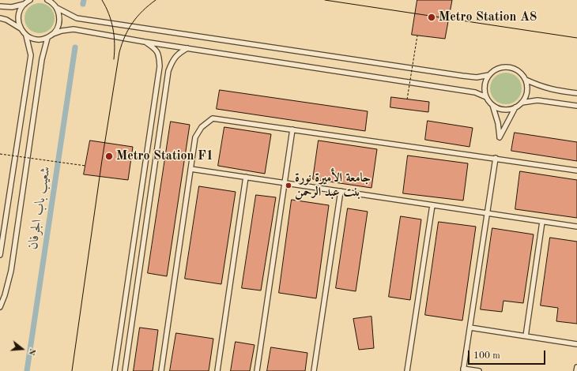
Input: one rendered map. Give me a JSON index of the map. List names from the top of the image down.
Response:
{
  "water": ["شعيب باب الجرفان"],
  "places": ["Metro Station A8", "Metro Station F1", "جامعة الأميرة نورة بنت عبد الرحمن"],
  "scale_bar": "100 m",
  "north": "right"
}
